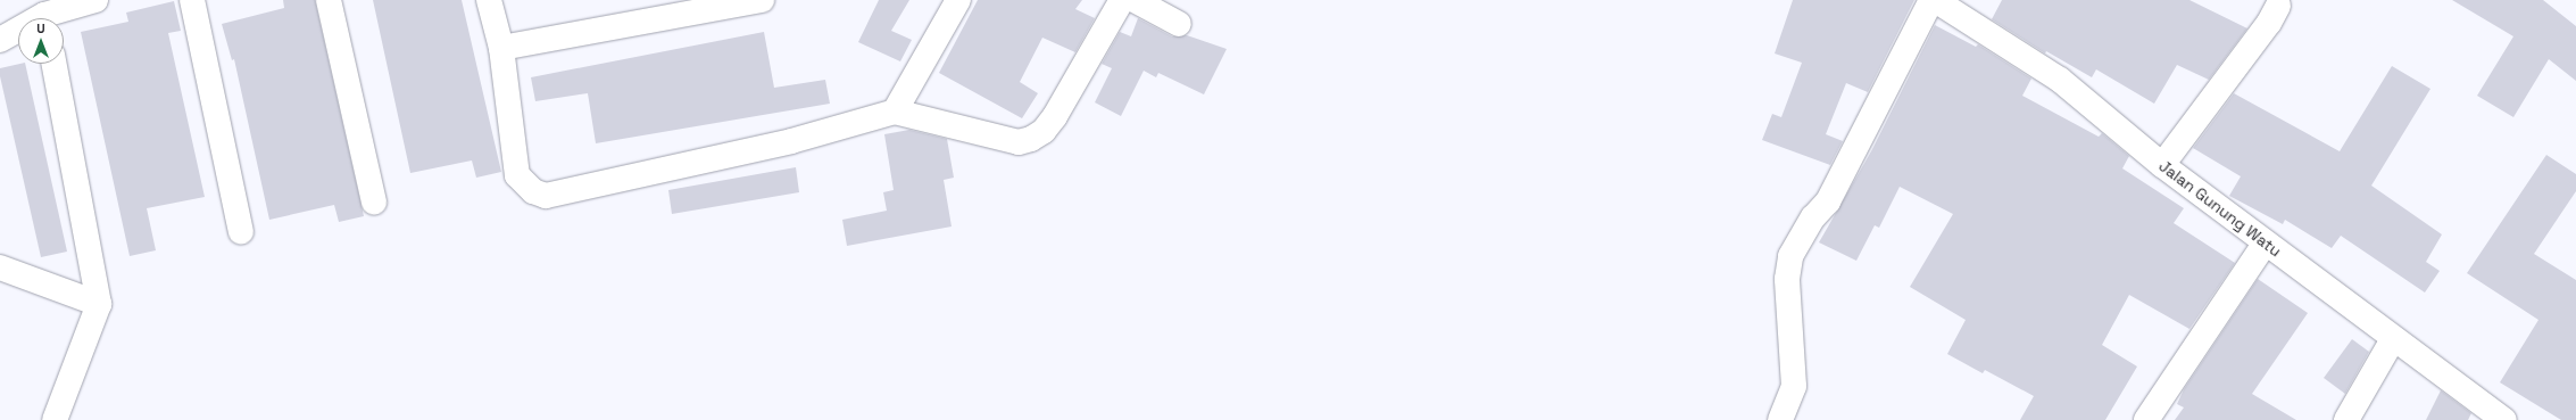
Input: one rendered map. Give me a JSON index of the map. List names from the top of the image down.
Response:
{
  "streets": {
    "street": ["Jalan Gunung Watu"]
  },
  "north": "top"
}
